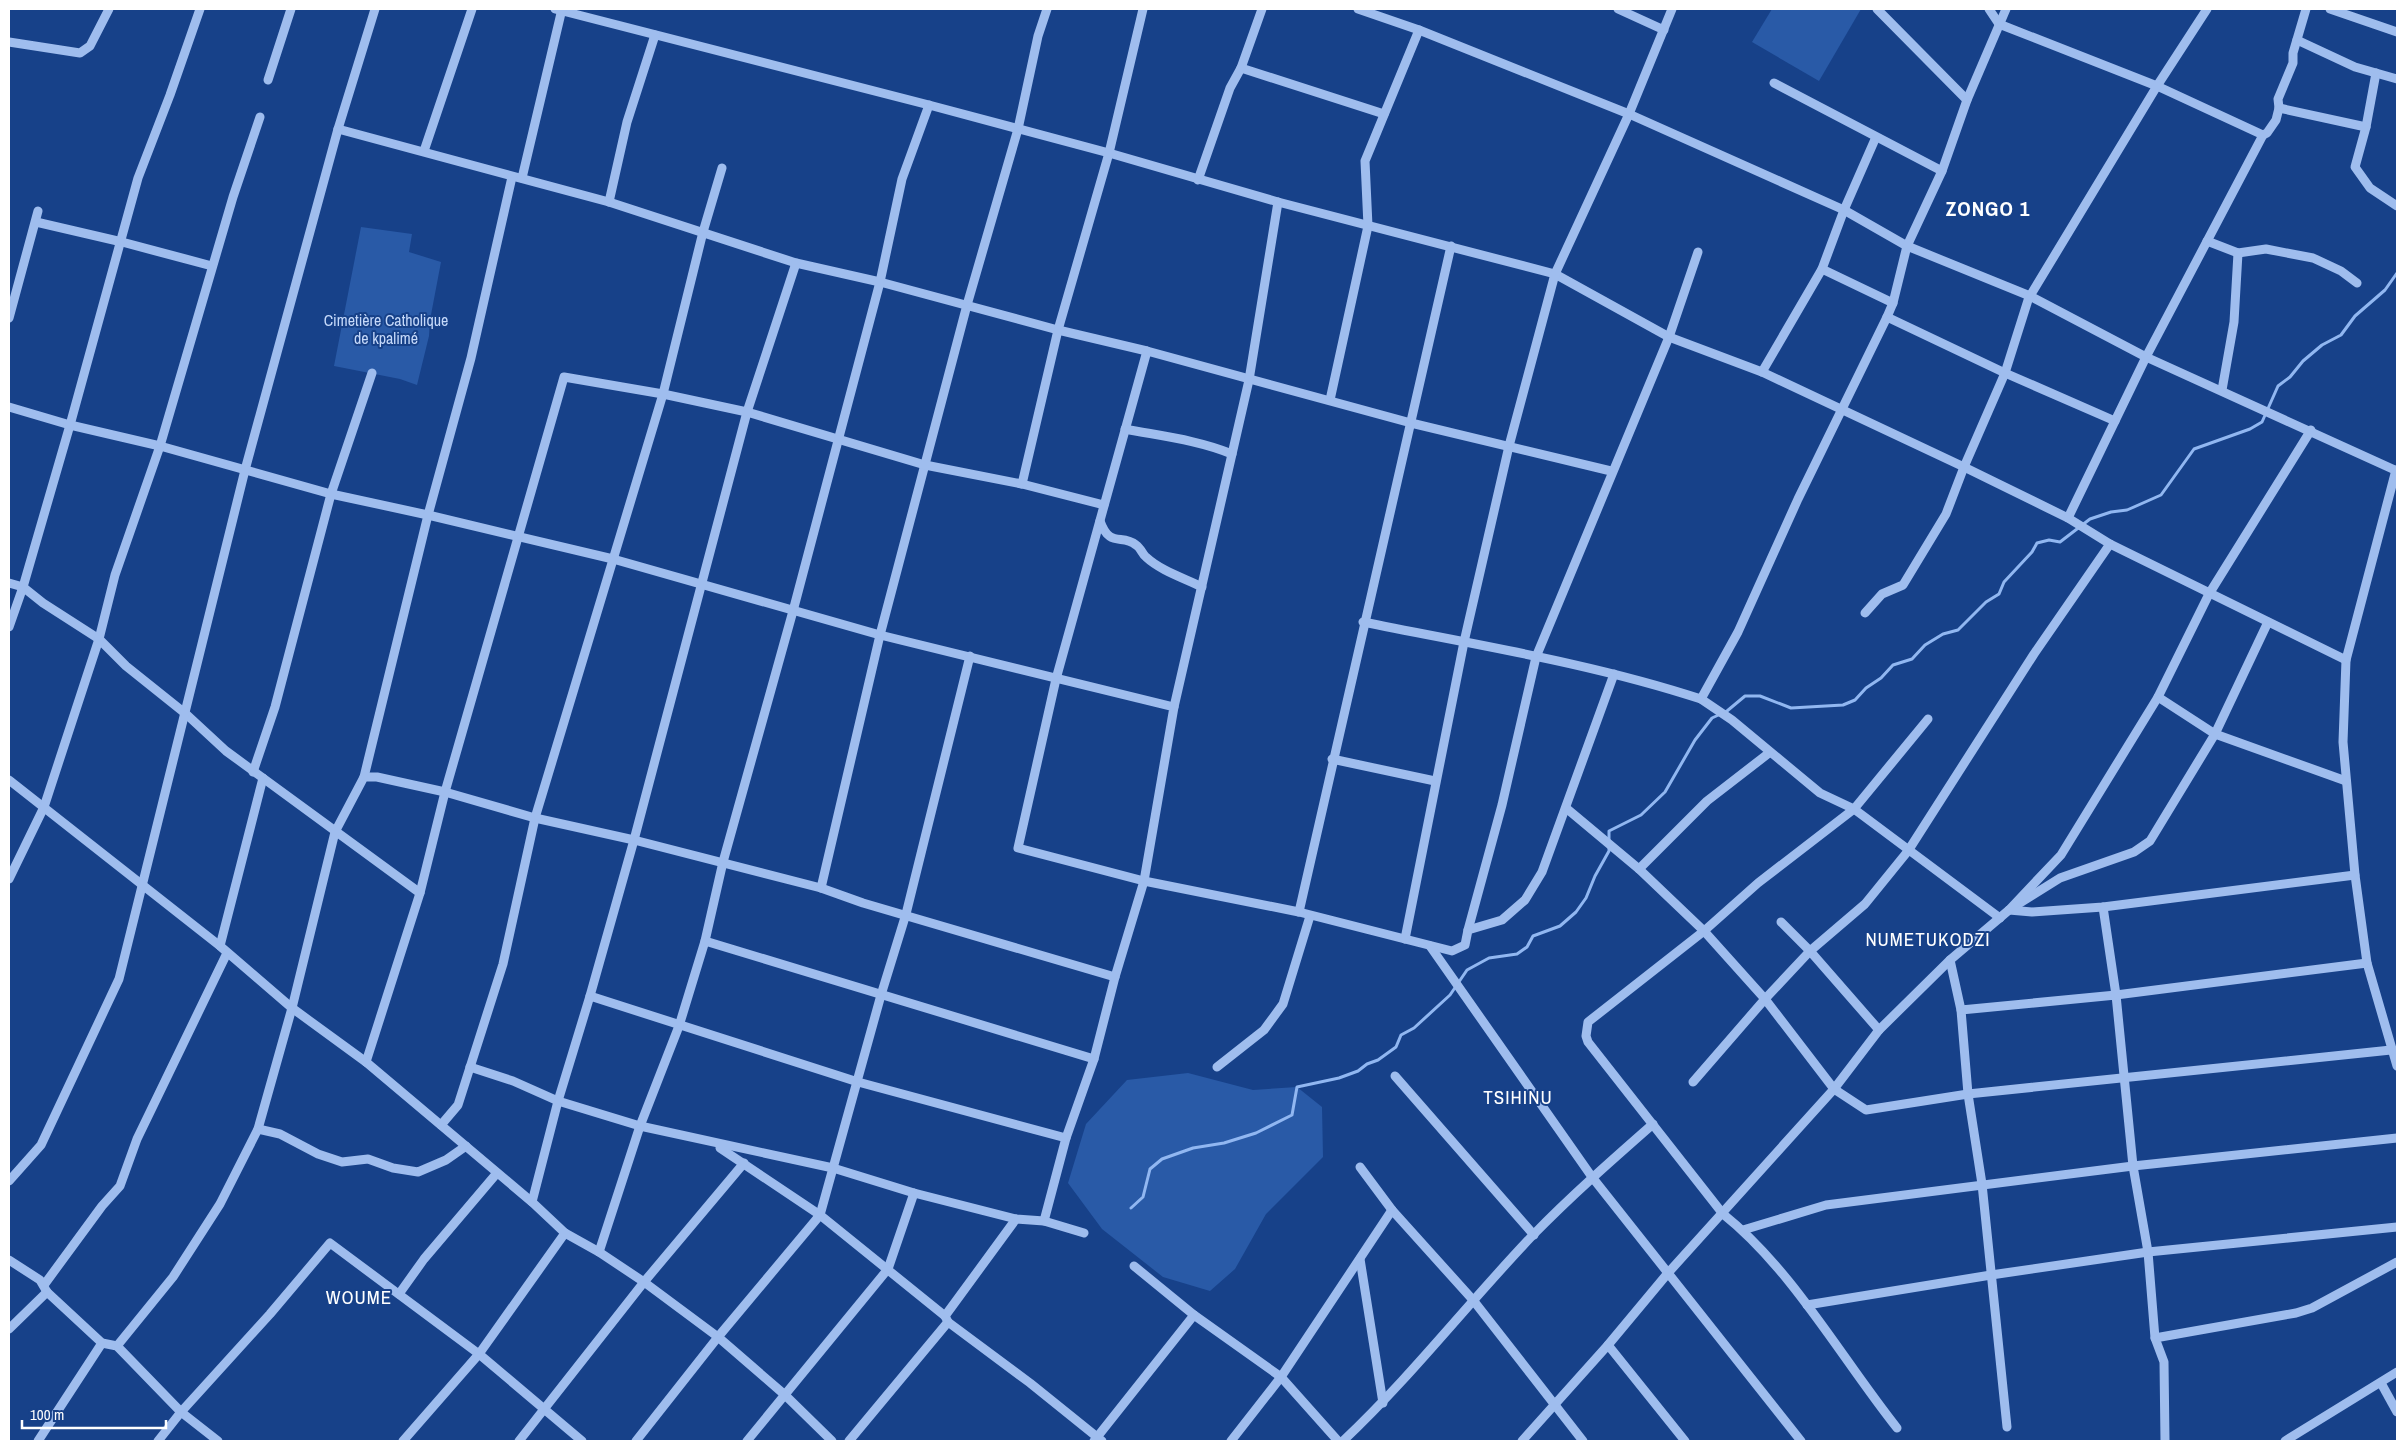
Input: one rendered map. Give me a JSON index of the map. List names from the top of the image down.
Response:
{
  "districts": [
    "ZONGO 1",
    "NUMETUKODZI",
    "TSIHINU",
    "WOUME"
  ],
  "parks": ["Cimetière Catholique de kpalimé"],
  "scale_bar": "100 m"
}
